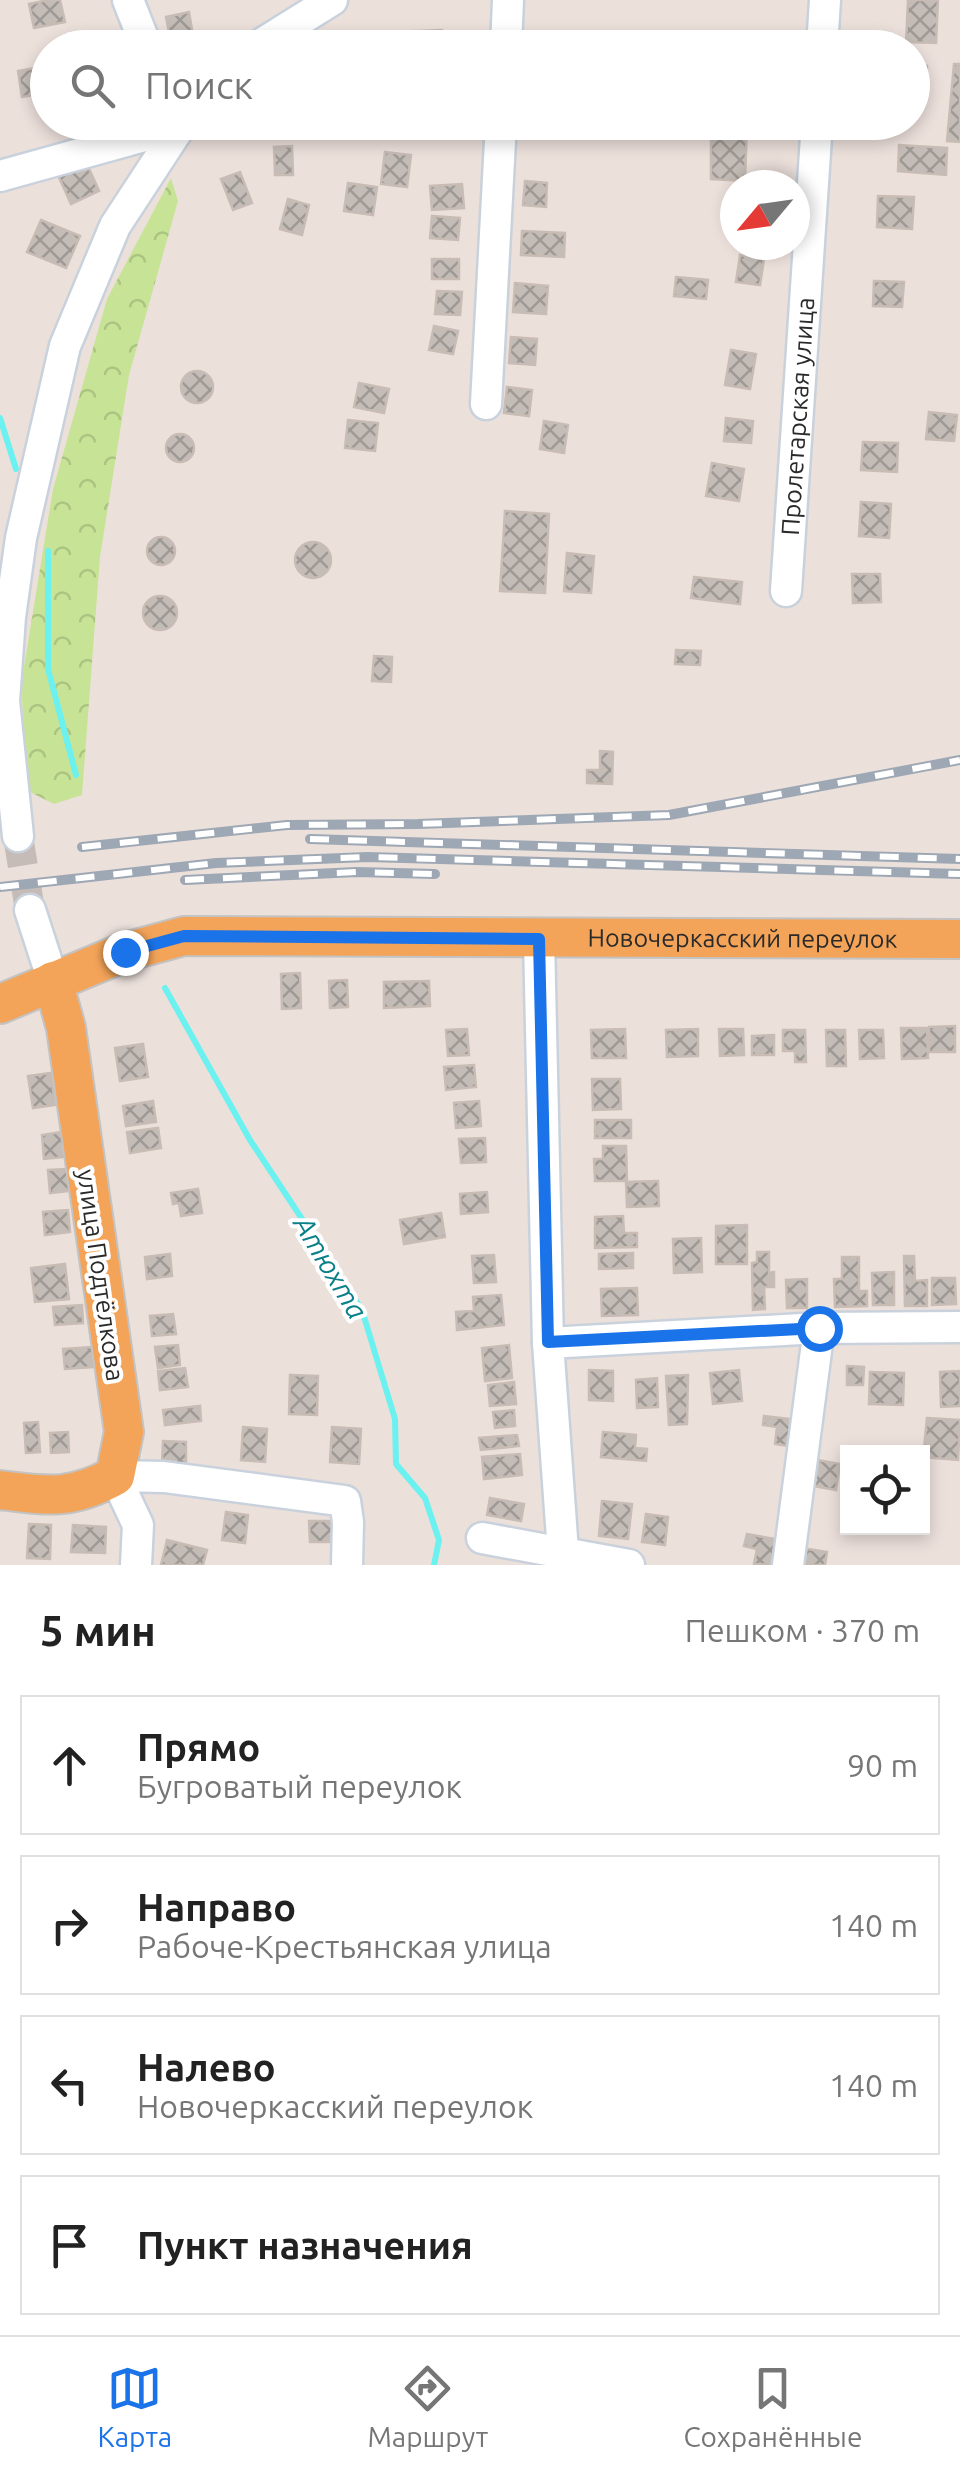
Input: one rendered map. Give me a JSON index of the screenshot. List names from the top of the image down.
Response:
{
  "streets": {
    "main road": ["Новочеркасский переулок", "улица Подтёлкова"],
    "street": ["Пролетарская улица"]
  },
  "crossings": [
    ["Новочеркасский переулок", "улица Подтёлкова"]
  ],
  "water": ["Атюхта"],
  "north": "bottom left",
  "page": {
    "search": "Поиск",
    "heading": ["5 мин", "Пешком · 370 m"],
    "list": [
      ["Прямо", "Бугроватый переулок", "90 m"],
      ["Направо", "Рабоче-Крестьянская улица", "140 m"],
      ["Налево", "Новочеркасский переулок", "140 m"],
      "Пункт назначения"
    ],
    "nav": ["Карта", "Маршрут", "Сохранённые"]
  }
}
